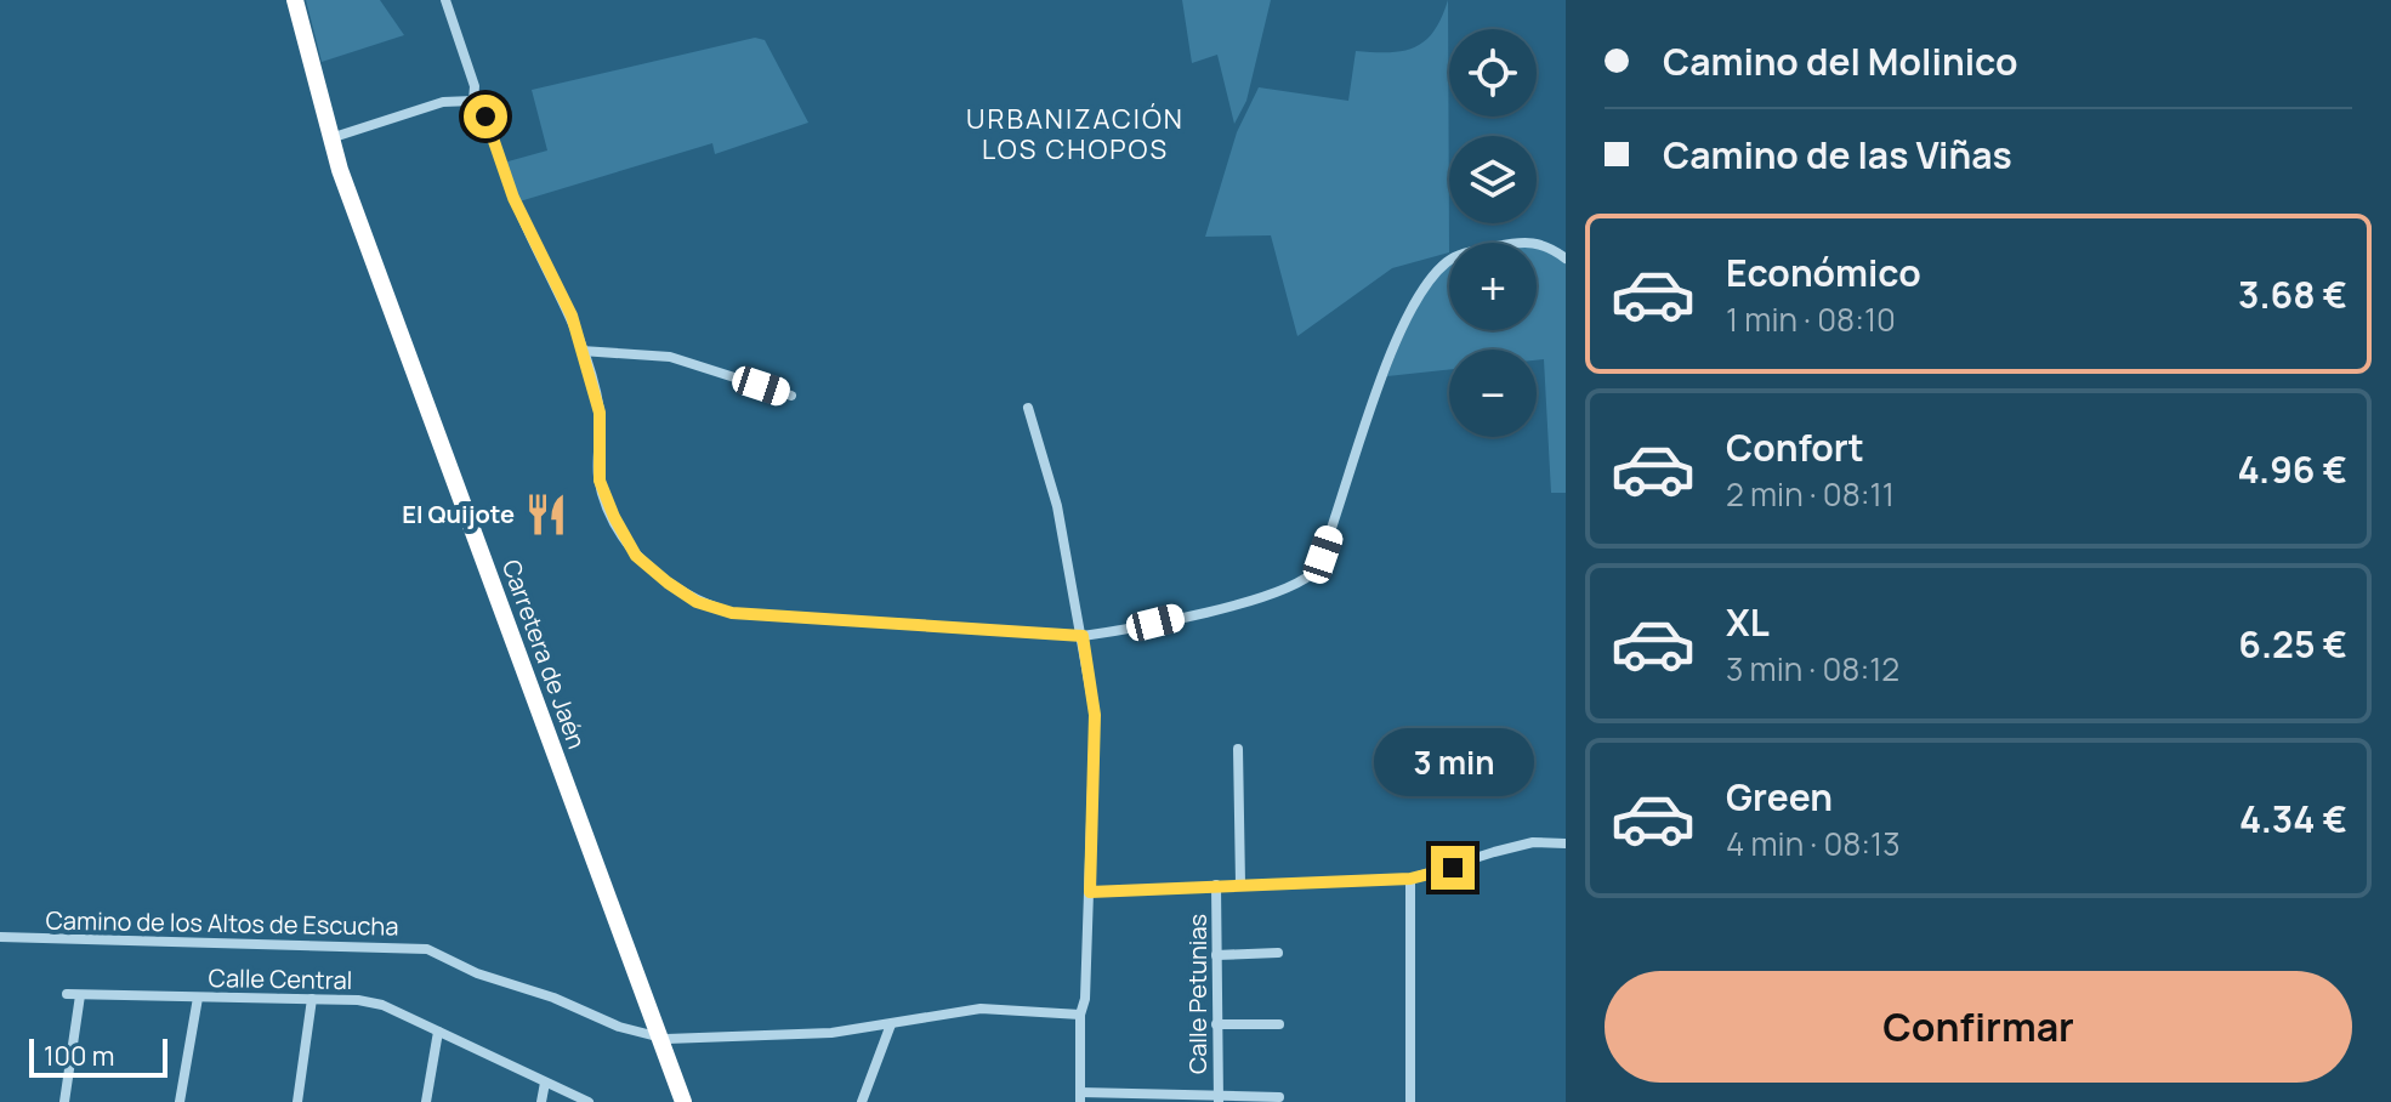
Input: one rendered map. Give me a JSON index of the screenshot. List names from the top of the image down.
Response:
{
  "streets": {
    "highway": ["Carretera de Jaén"],
    "street": ["Camino de los Altos de Escucha", "Calle Central", "Calle Petunias"]
  },
  "crossings": [
    ["Carretera de Jaén", "Camino de los Altos de Escucha"]
  ],
  "districts": ["URBANIZACIÓN LOS CHOPOS"],
  "places": {
    "restaurant": ["El Quijote"]
  },
  "scale_bar": "100 m",
  "page": {
    "banner": ["Camino del Molinico", "Camino de las Viñas"],
    "map_buttons": ["+", "−"],
    "list": [
      {
        "name": "Económico",
        "note": "1 min · 08:10",
        "value": "3.68 €"
      },
      {
        "name": "Confort",
        "note": "2 min · 08:11",
        "value": "4.96 €"
      },
      {
        "name": "XL",
        "note": "3 min · 08:12",
        "value": "6.25 €"
      },
      {
        "name": "Green",
        "note": "4 min · 08:13",
        "value": "4.34 €"
      }
    ],
    "bubble": "3 min",
    "buttons": "Confirmar",
    "scale": "100 m"
  }
}
